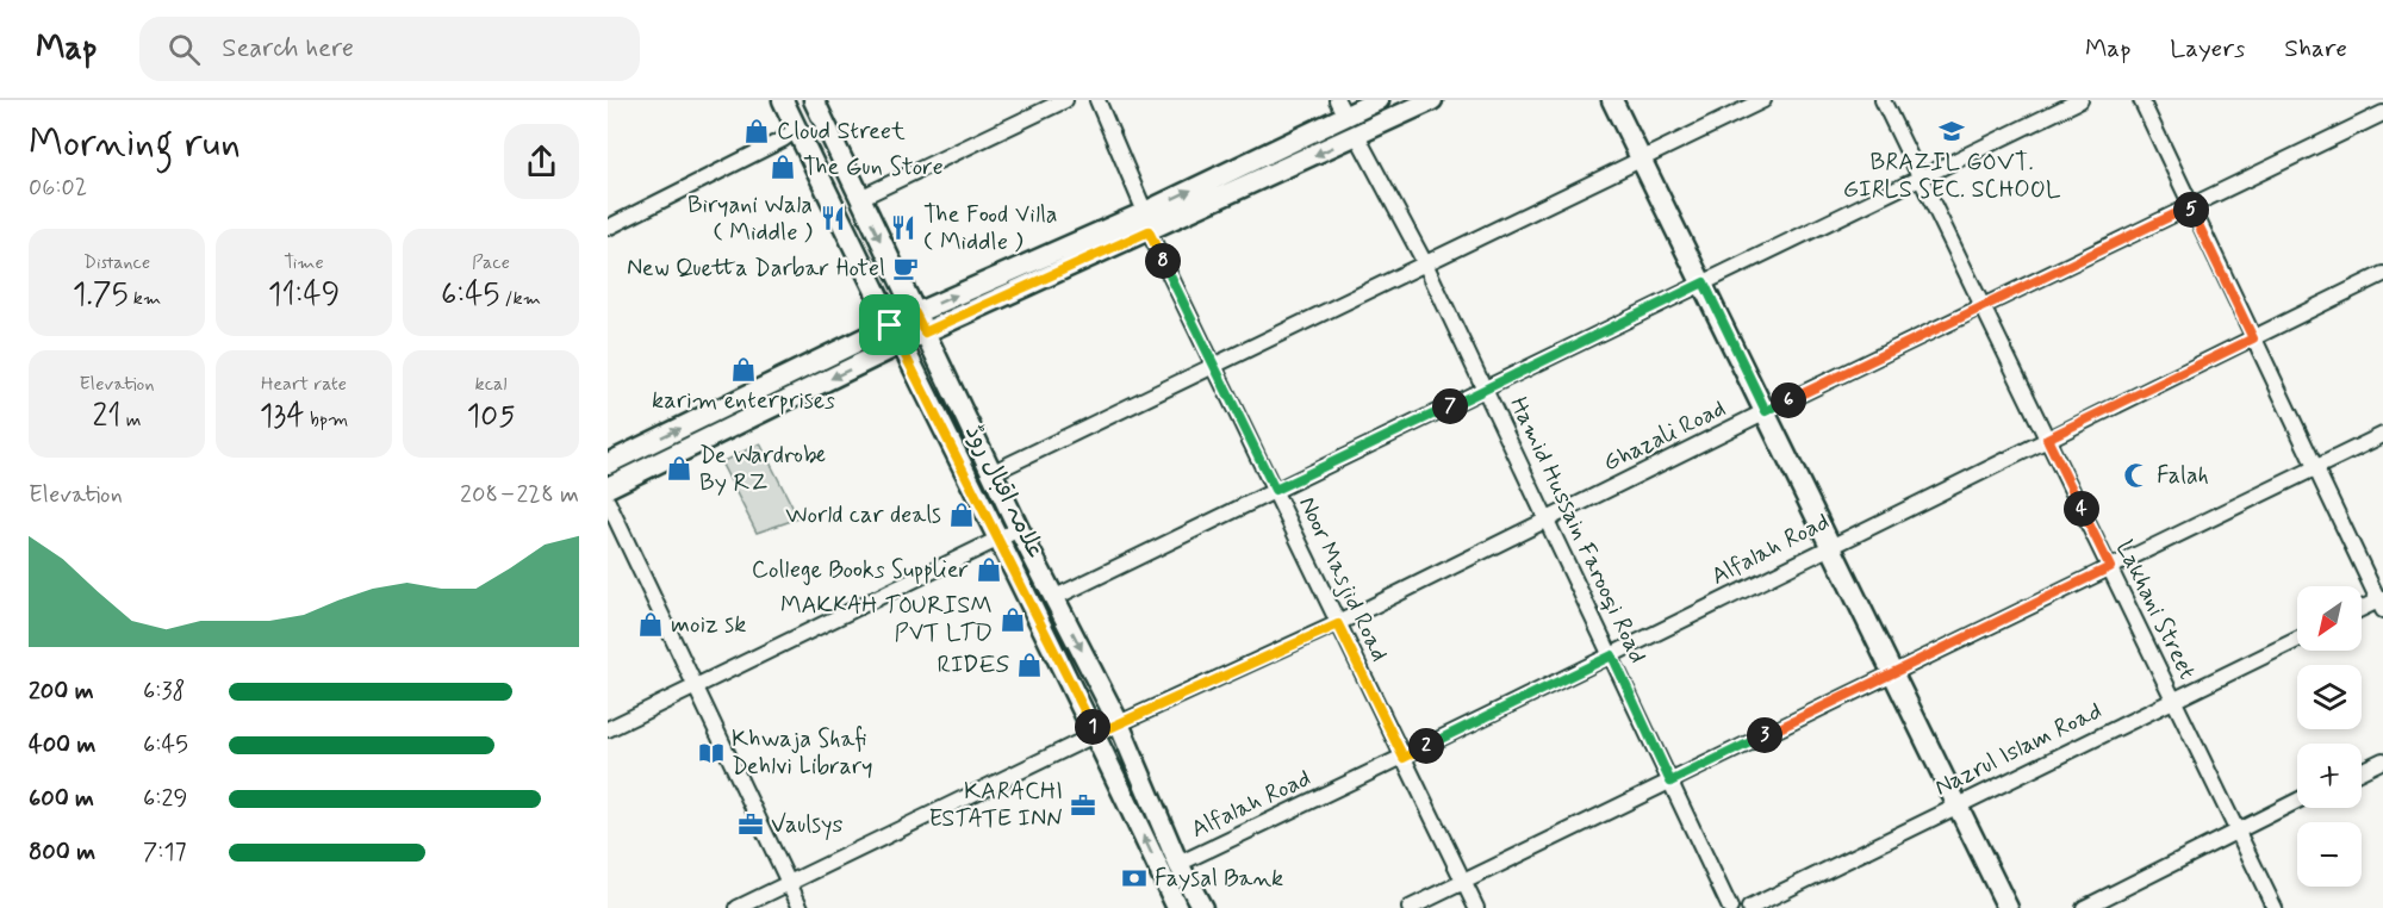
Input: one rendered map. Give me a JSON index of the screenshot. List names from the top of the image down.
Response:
{
  "streets": {
    "main road": ["علامہ اقبال روڈ"],
    "street": [
      "Ghazali Road",
      "Hamid Hussain Farooqi Road",
      "Alfalah Road",
      "Noor Masjid Road",
      "Lakhani Street",
      "Nazrul Islam Road"
    ]
  },
  "crossings": [
    ["Ghazali Road", "علامہ اقبال روڈ"],
    ["Ghazali Road", "Hamid Hussain Farooqi Road"],
    ["Ghazali Road", "Noor Masjid Road"],
    ["Ghazali Road", "Lakhani Street"],
    ["علامہ اقبال روڈ", "Alfalah Road"],
    ["Hamid Hussain Farooqi Road", "Alfalah Road"],
    ["Alfalah Road", "Noor Masjid Road"],
    ["Alfalah Road", "Lakhani Street"],
    ["Lakhani Street", "Nazrul Islam Road"]
  ],
  "places": {
    "shop": [
      "Cloud Street",
      "The Gun Store",
      "karim enterprises",
      "De Wardrobe By RZ",
      "World car deals",
      "College Books Supplier",
      "MAKKAH TOURISM PVT LTD",
      "moiz sk",
      "RIDES"
    ],
    "school or university": ["BRAZIL GOVT. GIRLS SEC. SCHOOL"],
    "restaurant": ["Biryani Wala ( Middle )", "The Food Villa ( Middle )"],
    "cafe": ["New Quetta Darbar Hotel"],
    "mosque": ["Falah"],
    "library": ["Khwaja Shafi Dehlvi Library"],
    "office": ["KARACHI ESTATE INN", "Vaulsys"],
    "bank": ["Faysal Bank"]
  },
  "north": "bottom left",
  "page": {
    "header": "Map",
    "search": "Search here",
    "nav": ["Map", "Layers", "Share"],
    "heading": ["Morning run", "06:02"],
    "pins": [
      "5",
      "8",
      "6",
      "7",
      "4",
      "1",
      "3",
      "2"
    ],
    "stats": [
      ["Distance", "1.75 km"],
      ["Time", "11:49"],
      ["Pace", "6:45 /km"],
      ["Elevation", "21 m"],
      ["Heart rate", "134 bpm"],
      ["kcal", "105"]
    ],
    "chart": ["Elevation", "208–228 m"],
    "map_buttons": ["+", "−"],
    "list": [
      {
        "name": "200 m",
        "note": "6:38"
      },
      {
        "name": "400 m",
        "note": "6:45"
      },
      {
        "name": "600 m",
        "note": "6:29"
      },
      {
        "name": "800 m",
        "note": "7:17"
      }
    ]
  }
}
